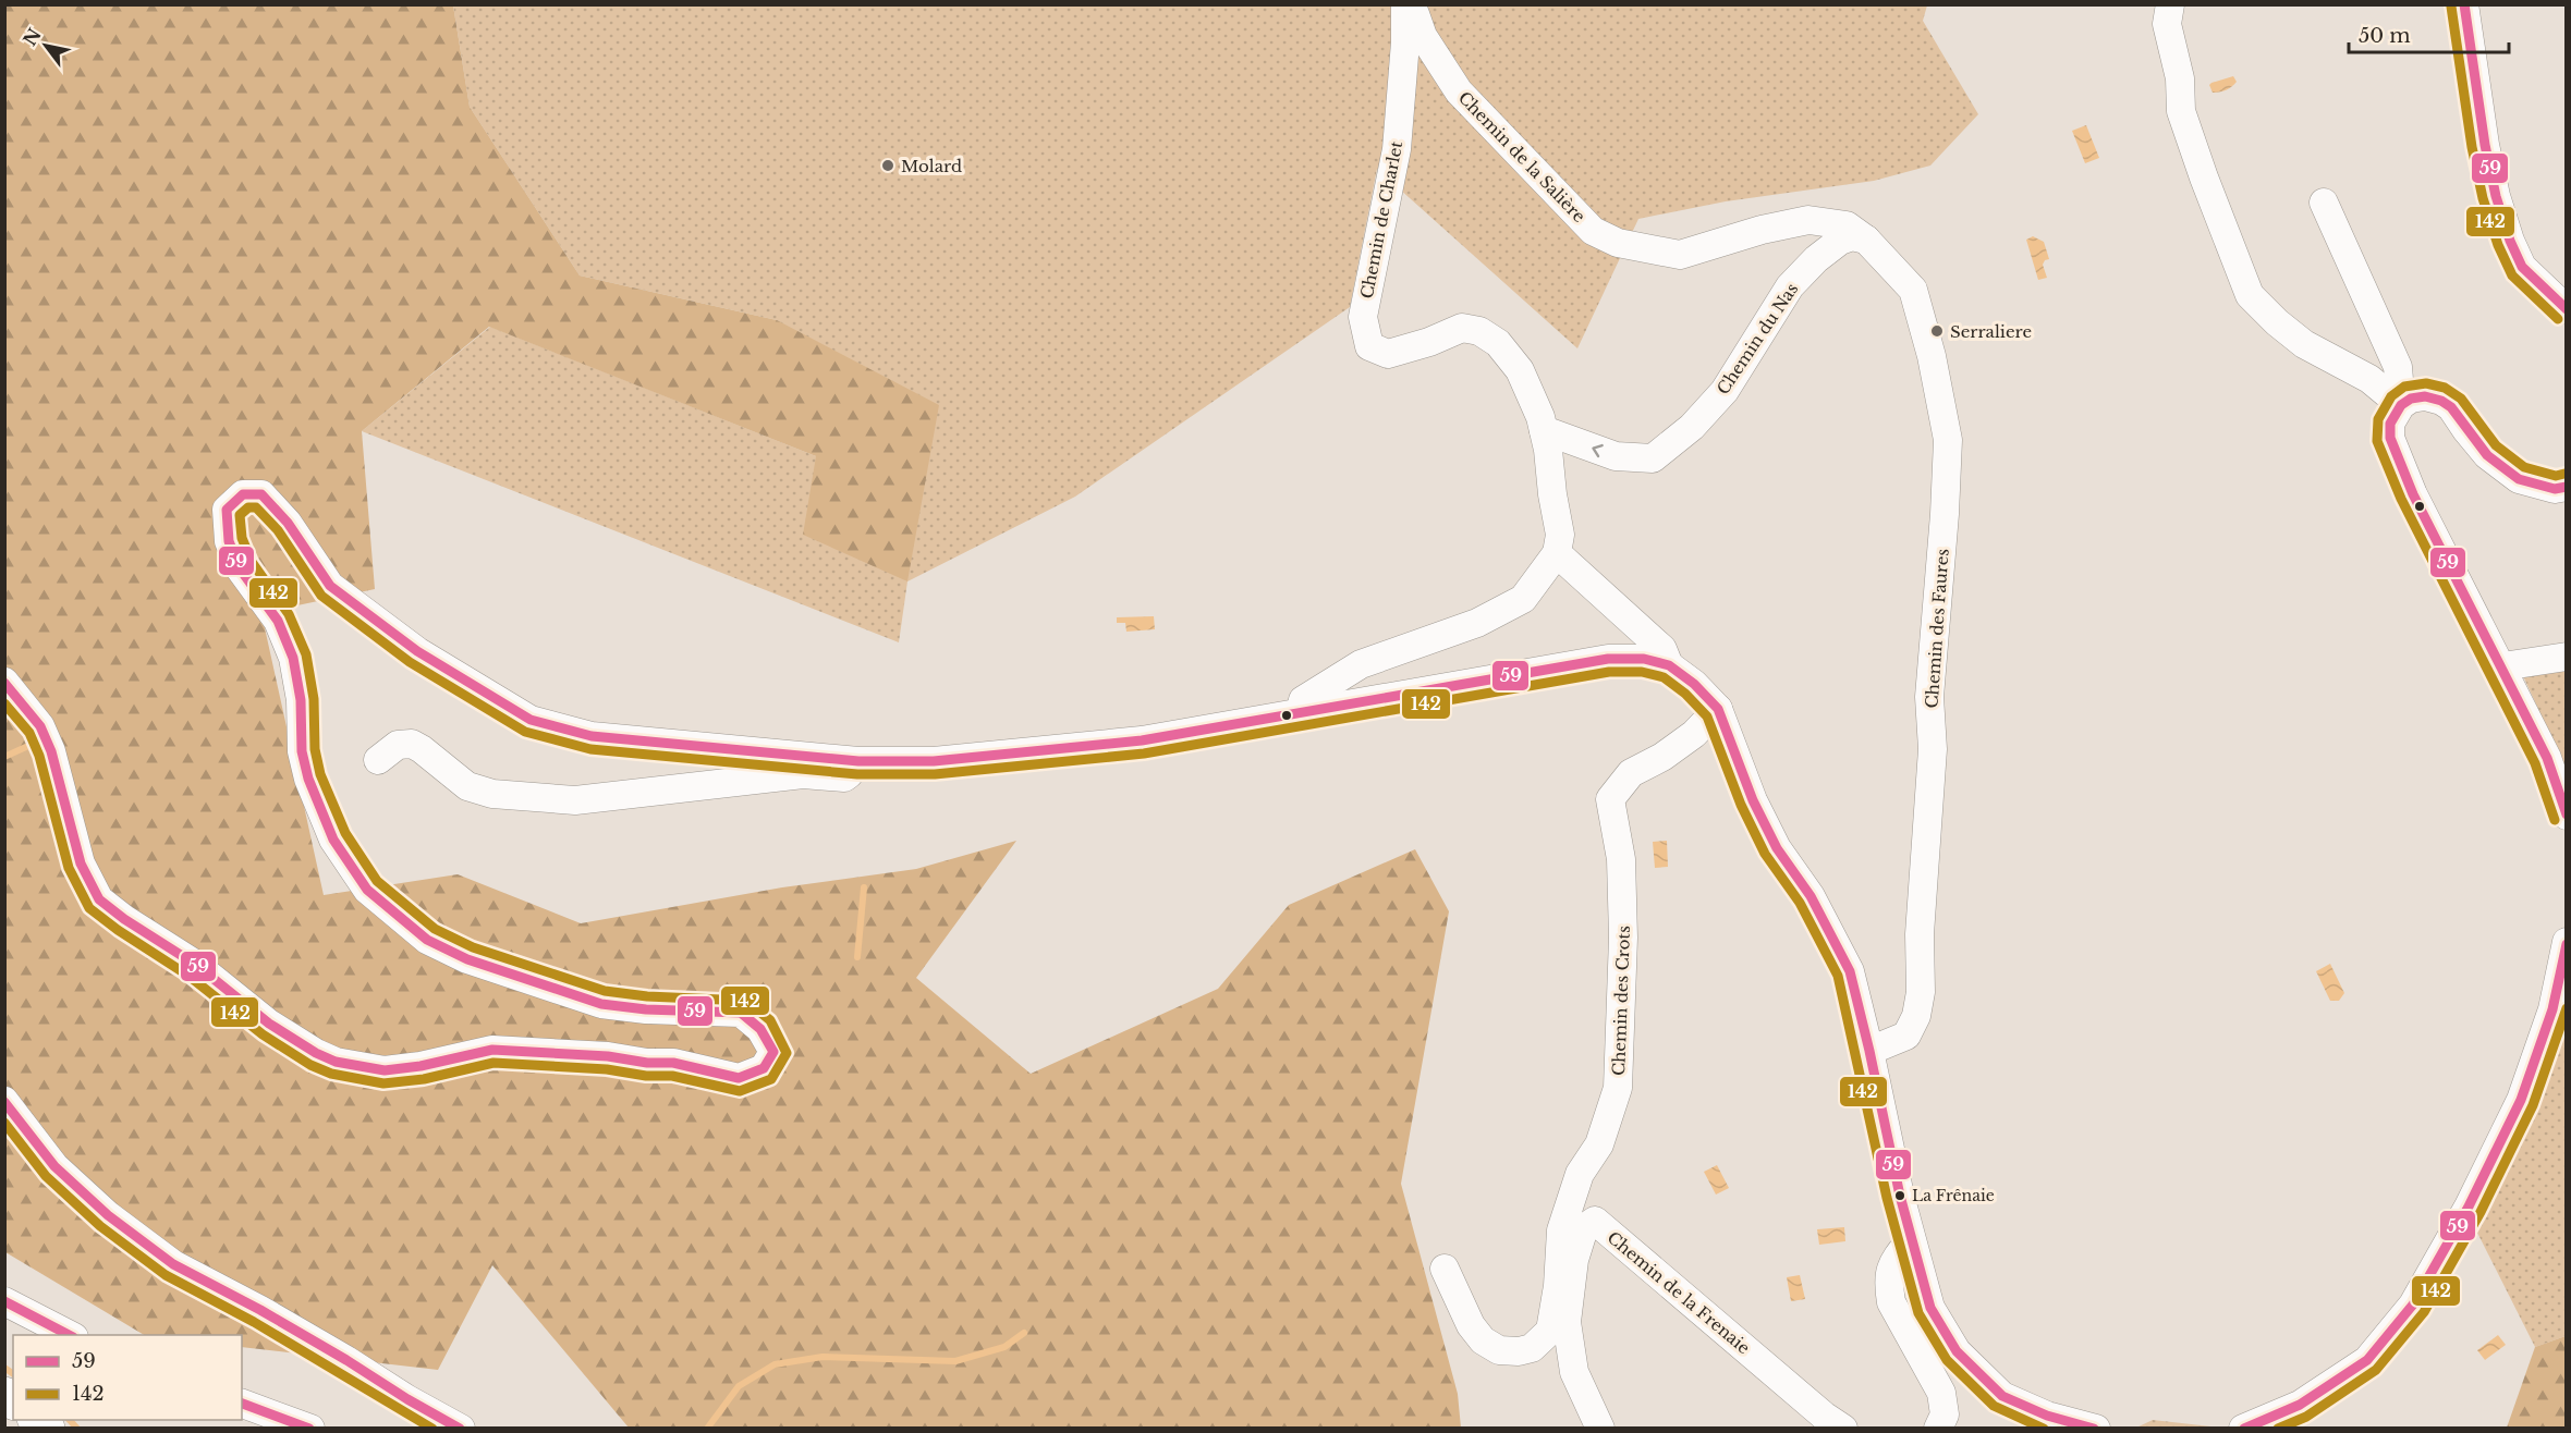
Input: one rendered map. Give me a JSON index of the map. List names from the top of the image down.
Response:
{
  "streets": {
    "street": [
      "Chemin de la Salière",
      "Chemin de Charlet",
      "Chemin du Nas",
      "Chemin des Faures",
      "Chemin des Crots",
      "Chemin de la Frenaie"
    ]
  },
  "crossings": [
    ["Chemin de la Salière", "Chemin de Charlet"],
    ["Chemin de la Salière", "Chemin du Nas"],
    ["Chemin de la Salière", "Chemin des Faures"],
    ["Chemin de Charlet", "Chemin du Nas"],
    ["Chemin du Nas", "Chemin des Faures"]
  ],
  "places": ["Molard", "Serraliere", "La Frênaie"],
  "lines": ["transit line 59", "transit line 142"],
  "legend": ["59", "142"],
  "scale_bar": "50 m",
  "north": "top left"
}
